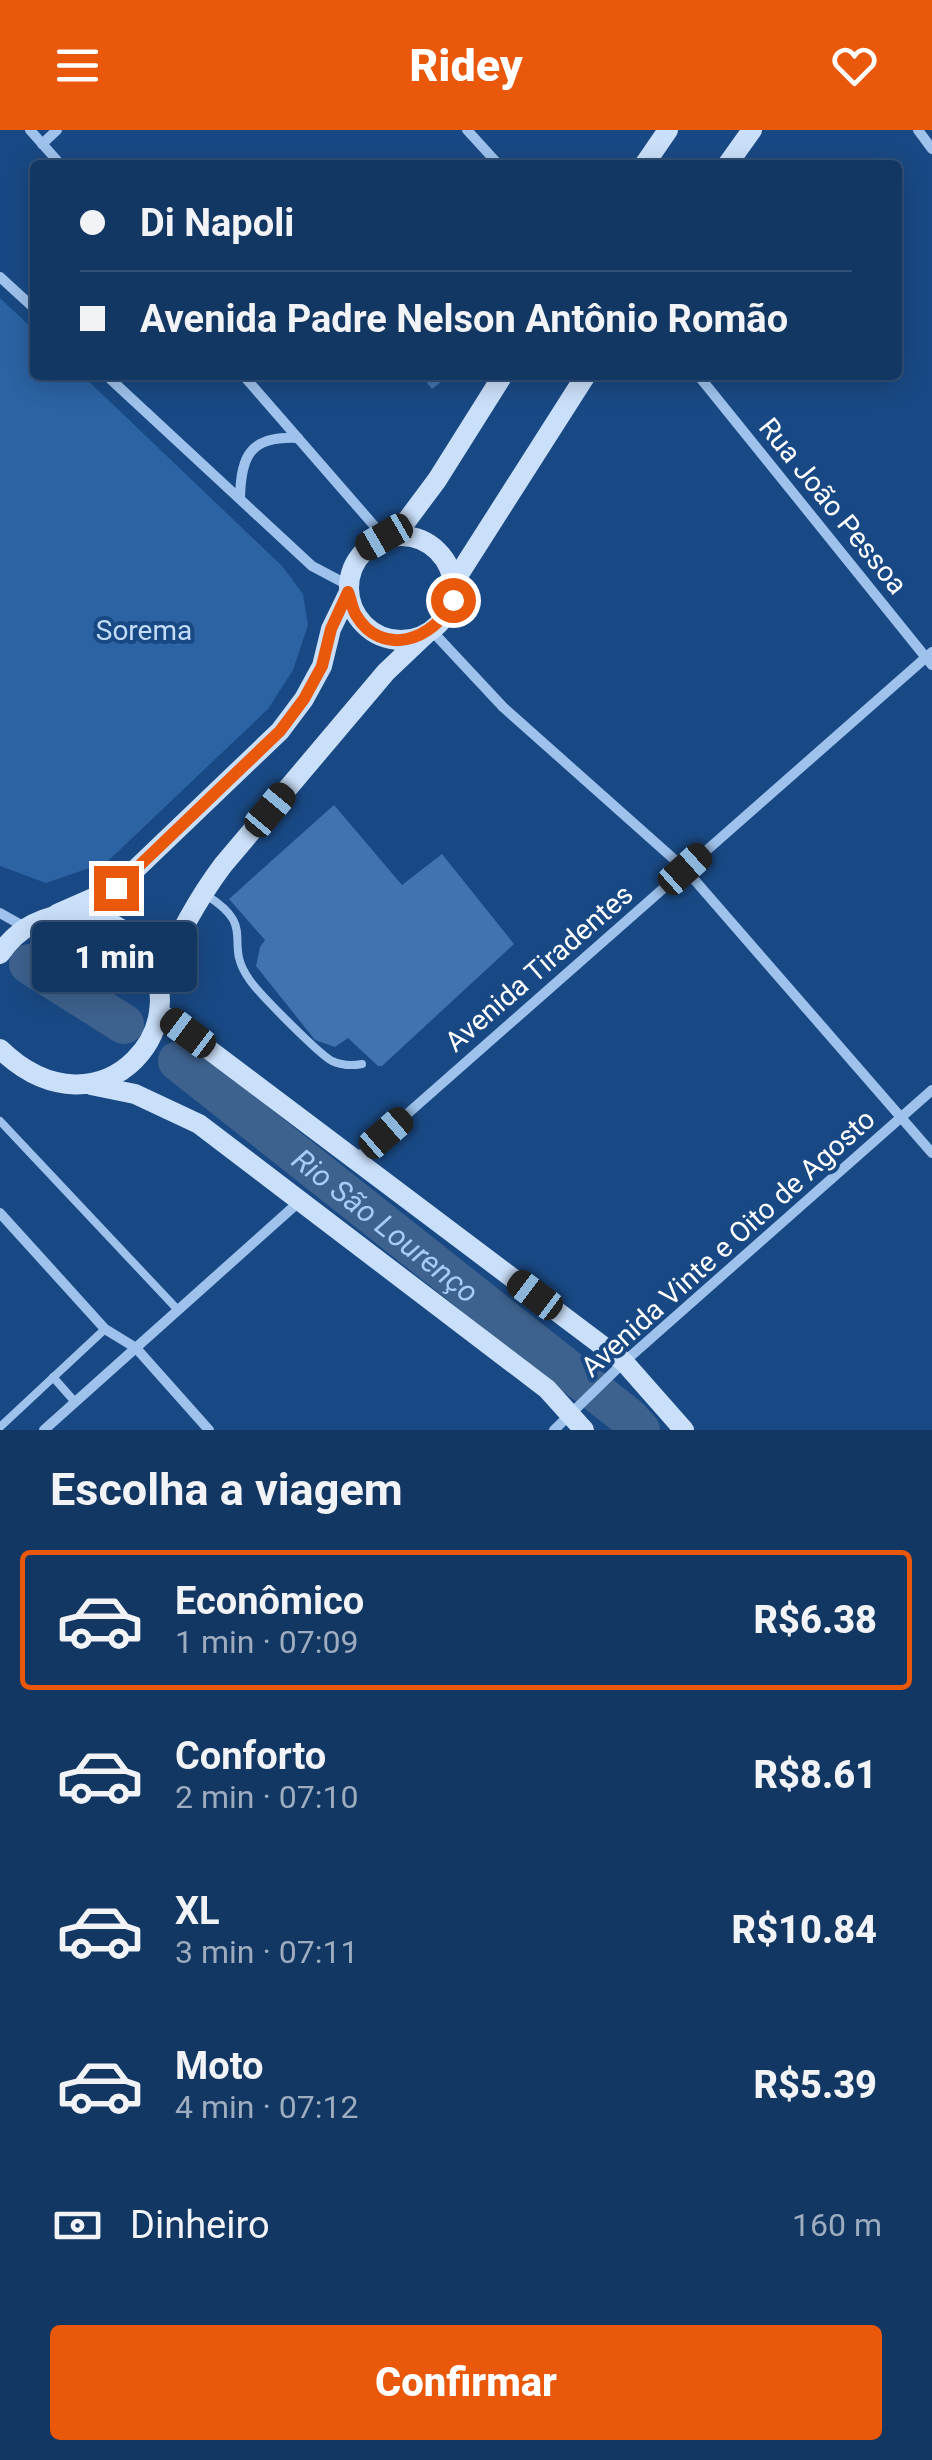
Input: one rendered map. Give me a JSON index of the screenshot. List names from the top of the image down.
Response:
{
  "streets": {
    "street": ["Rua João Pessoa", "Avenida Tiradentes", "Avenida Vinte e Oito de Agosto"]
  },
  "crossings": [
    ["Rua João Pessoa", "Avenida Tiradentes"]
  ],
  "water": ["Rio São Lourenço"],
  "parks": ["Sorema"],
  "page": {
    "header": "Ridey",
    "banner": ["Di Napoli", "Avenida Padre Nelson Antônio Romão"],
    "bubble": "1 min",
    "heading": "Escolha a viagem",
    "list": [
      {
        "name": "Econômico",
        "note": "1 min · 07:09",
        "value": "R$6.38"
      },
      {
        "name": "Conforto",
        "note": "2 min · 07:10",
        "value": "R$8.61"
      },
      {
        "name": "XL",
        "note": "3 min · 07:11",
        "value": "R$10.84"
      },
      {
        "name": "Moto",
        "note": "4 min · 07:12",
        "value": "R$5.39"
      }
    ],
    "pay": ["Dinheiro", "160 m"],
    "buttons": "Confirmar"
  }
}
